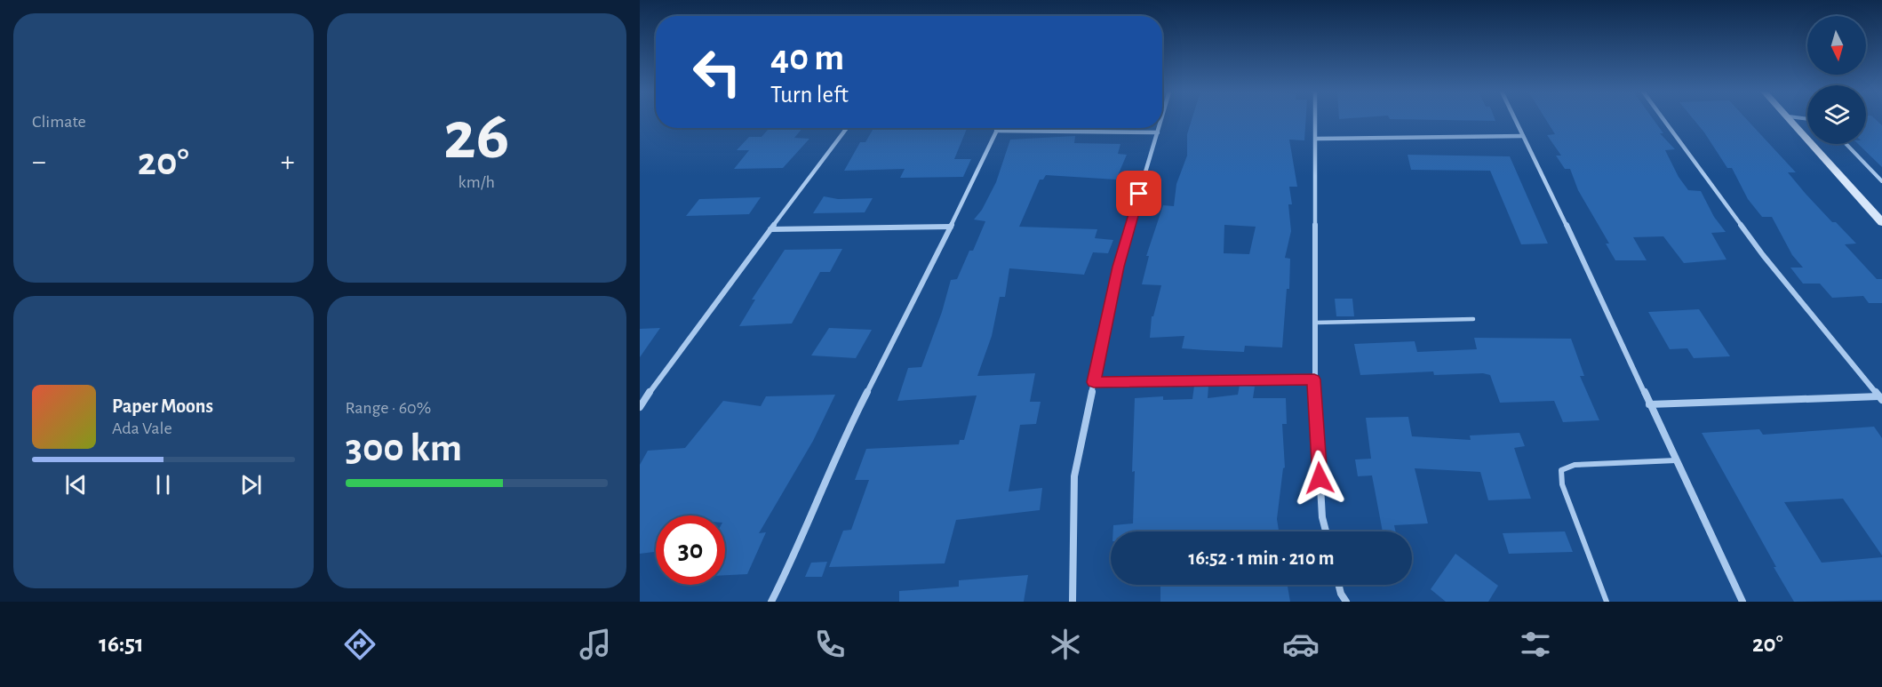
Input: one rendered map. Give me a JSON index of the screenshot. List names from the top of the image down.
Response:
{
  "north": "bottom",
  "page": {
    "tile": [
      "Climate",
      ["26", "km/h"],
      ["Range · 60%", "300 km"]
    ],
    "turn": ["40 m", "Turn left"],
    "heat": ["−", "20°", "+"],
    "song": ["Paper Moons", "Ada Vale"],
    "limit": "30",
    "trip": "16:52 · 1 min · 210 m",
    "tabs": ["16:51", "20°"]
  }
}
